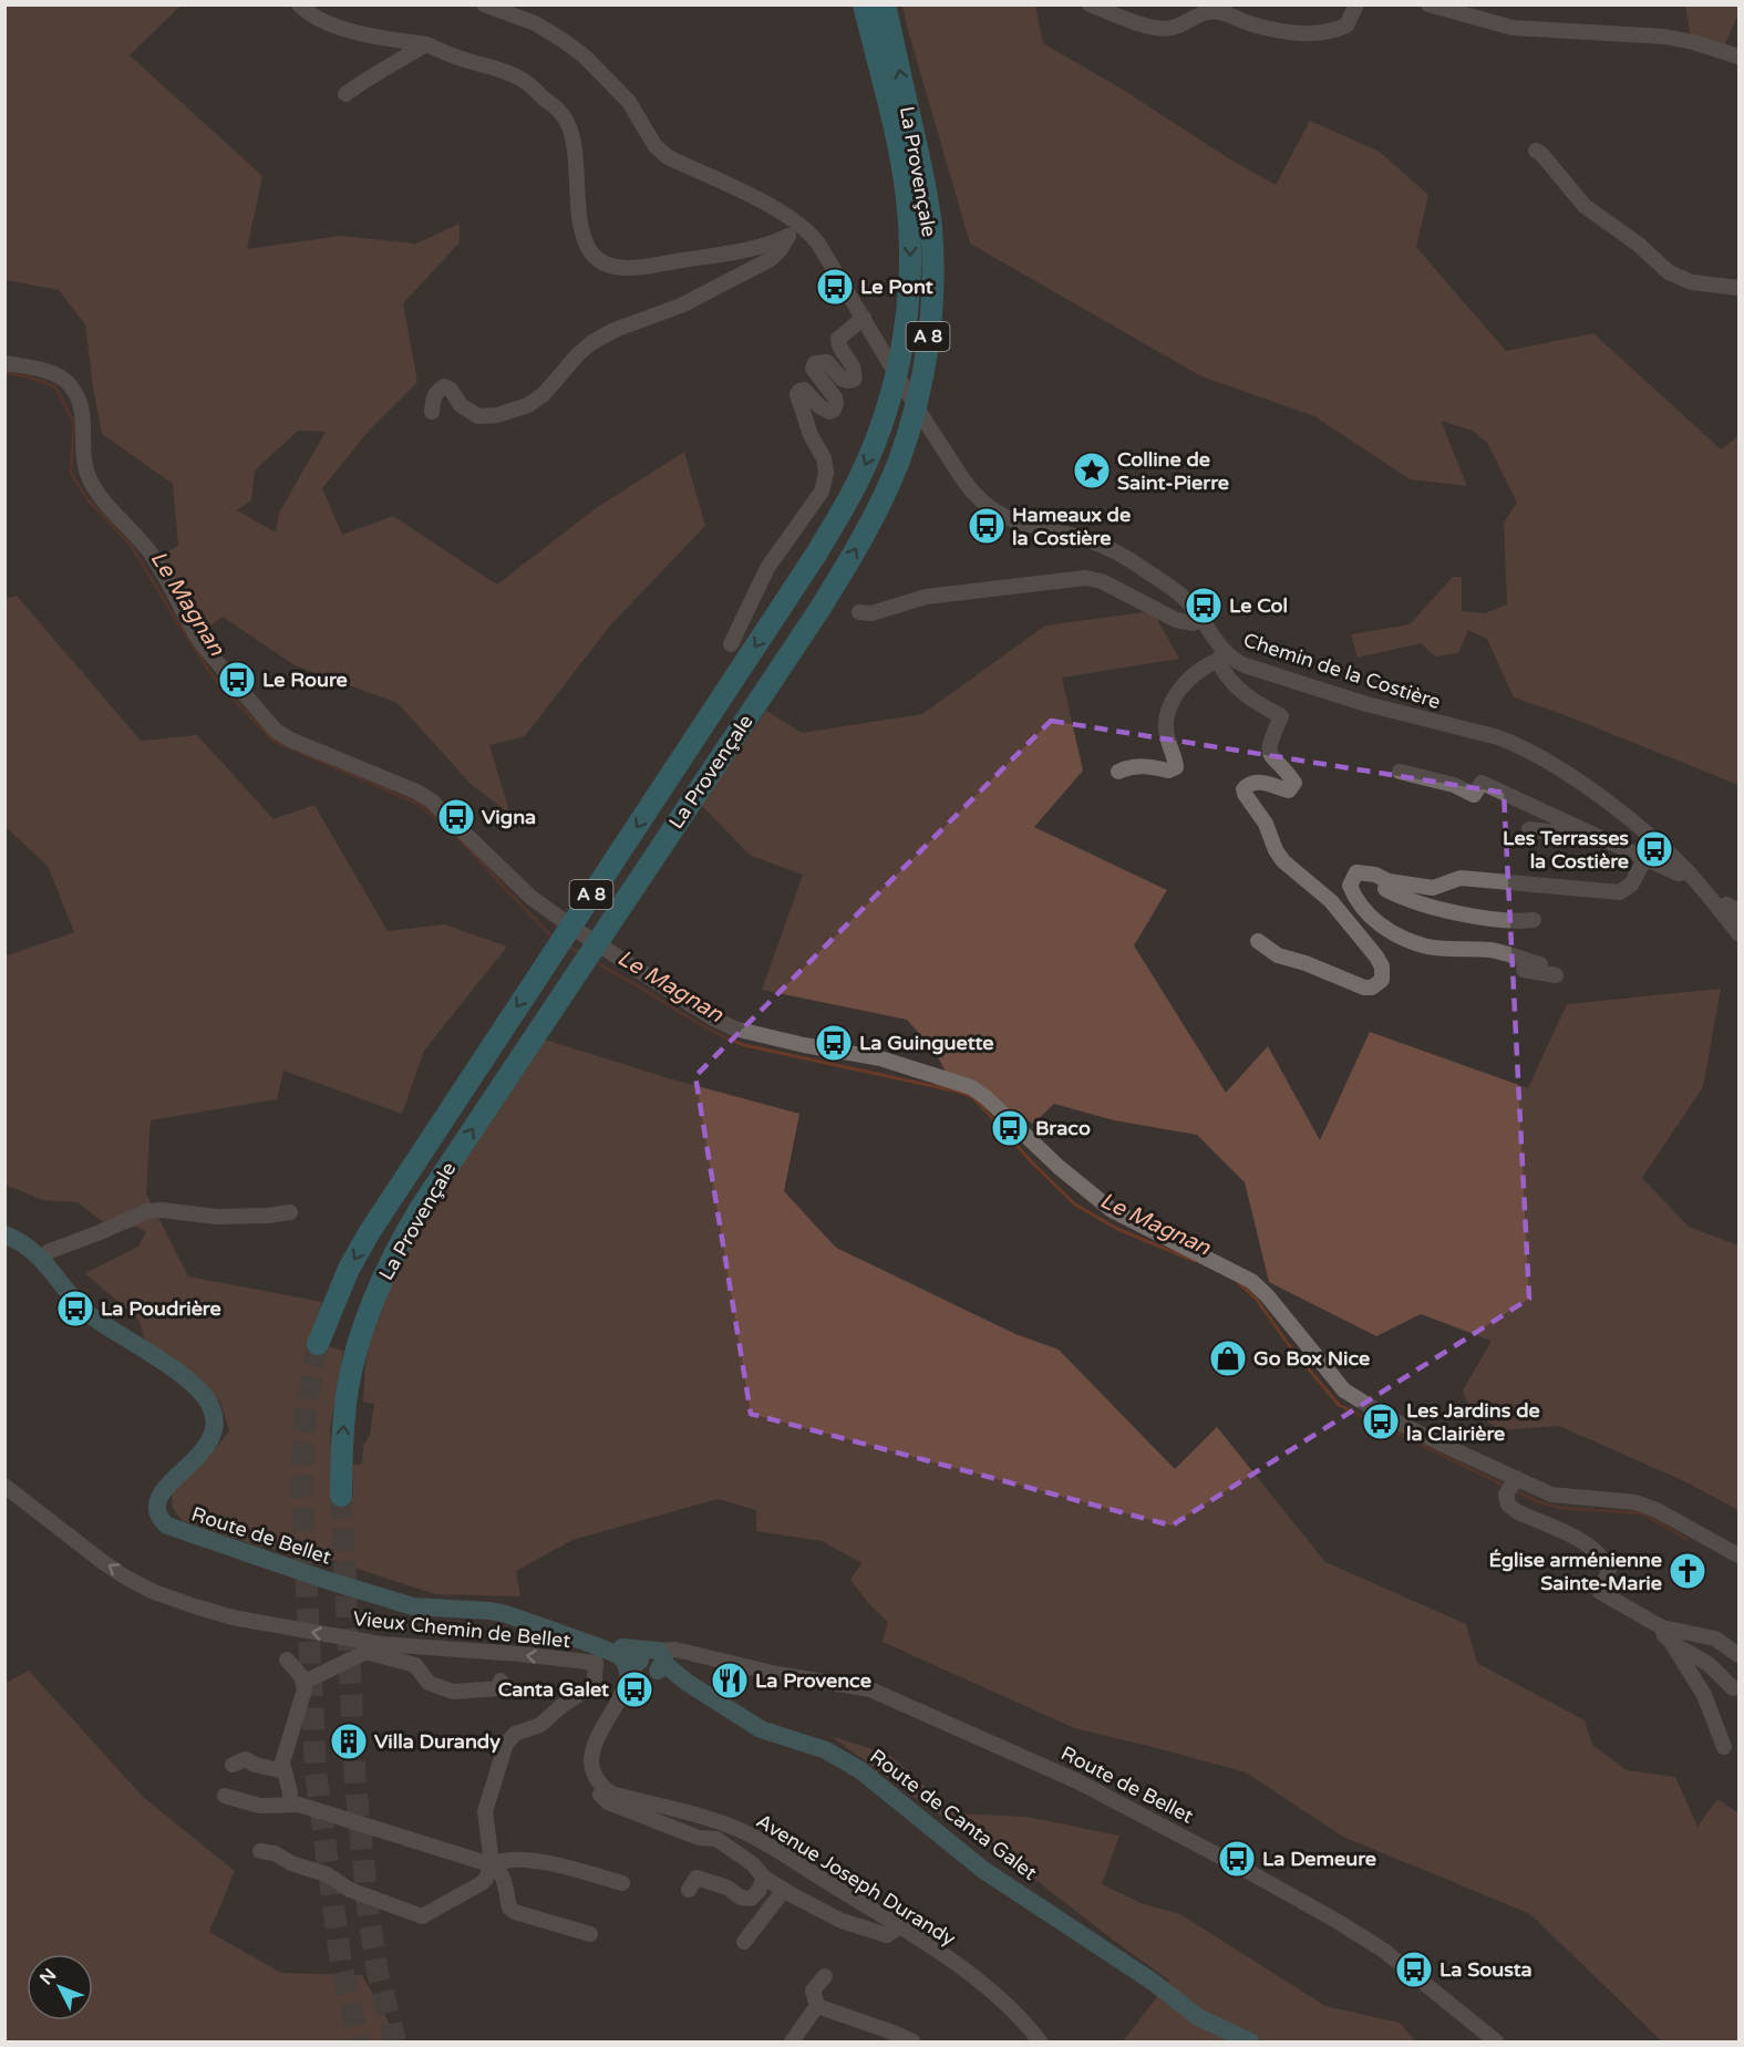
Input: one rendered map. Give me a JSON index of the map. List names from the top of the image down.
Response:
{
  "streets": {
    "highway": ["La Provençale", "A 8"],
    "main road": ["Route de Bellet", "Route de Canta Galet"],
    "street": ["Chemin de la Costière", "Vieux Chemin de Bellet", "Avenue Joseph Durandy"]
  },
  "crossings": [
    ["Route de Bellet", "Vieux Chemin de Bellet"],
    ["Route de Bellet", "Route de Canta Galet"]
  ],
  "one_way": ["Vieux Chemin de Bellet"],
  "water": ["Le Magnan"],
  "places": {
    "bus stop": [
      "Le Pont",
      "Hameaux de la Costière",
      "Le Col",
      "Le Roure",
      "Vigna",
      "Les Terrasses la Costière",
      "La Guinguette",
      "Braco",
      "La Poudrière",
      "Les Jardins de la Clairière",
      "Canta Galet",
      "La Demeure",
      "La Sousta"
    ],
    "place": ["Colline de Saint-Pierre"],
    "shop": ["Go Box Nice"],
    "church": ["Église arménienne Sainte-Marie"],
    "restaurant": ["La Provence"],
    "building": ["Villa Durandy"]
  },
  "north": "top left"
}
